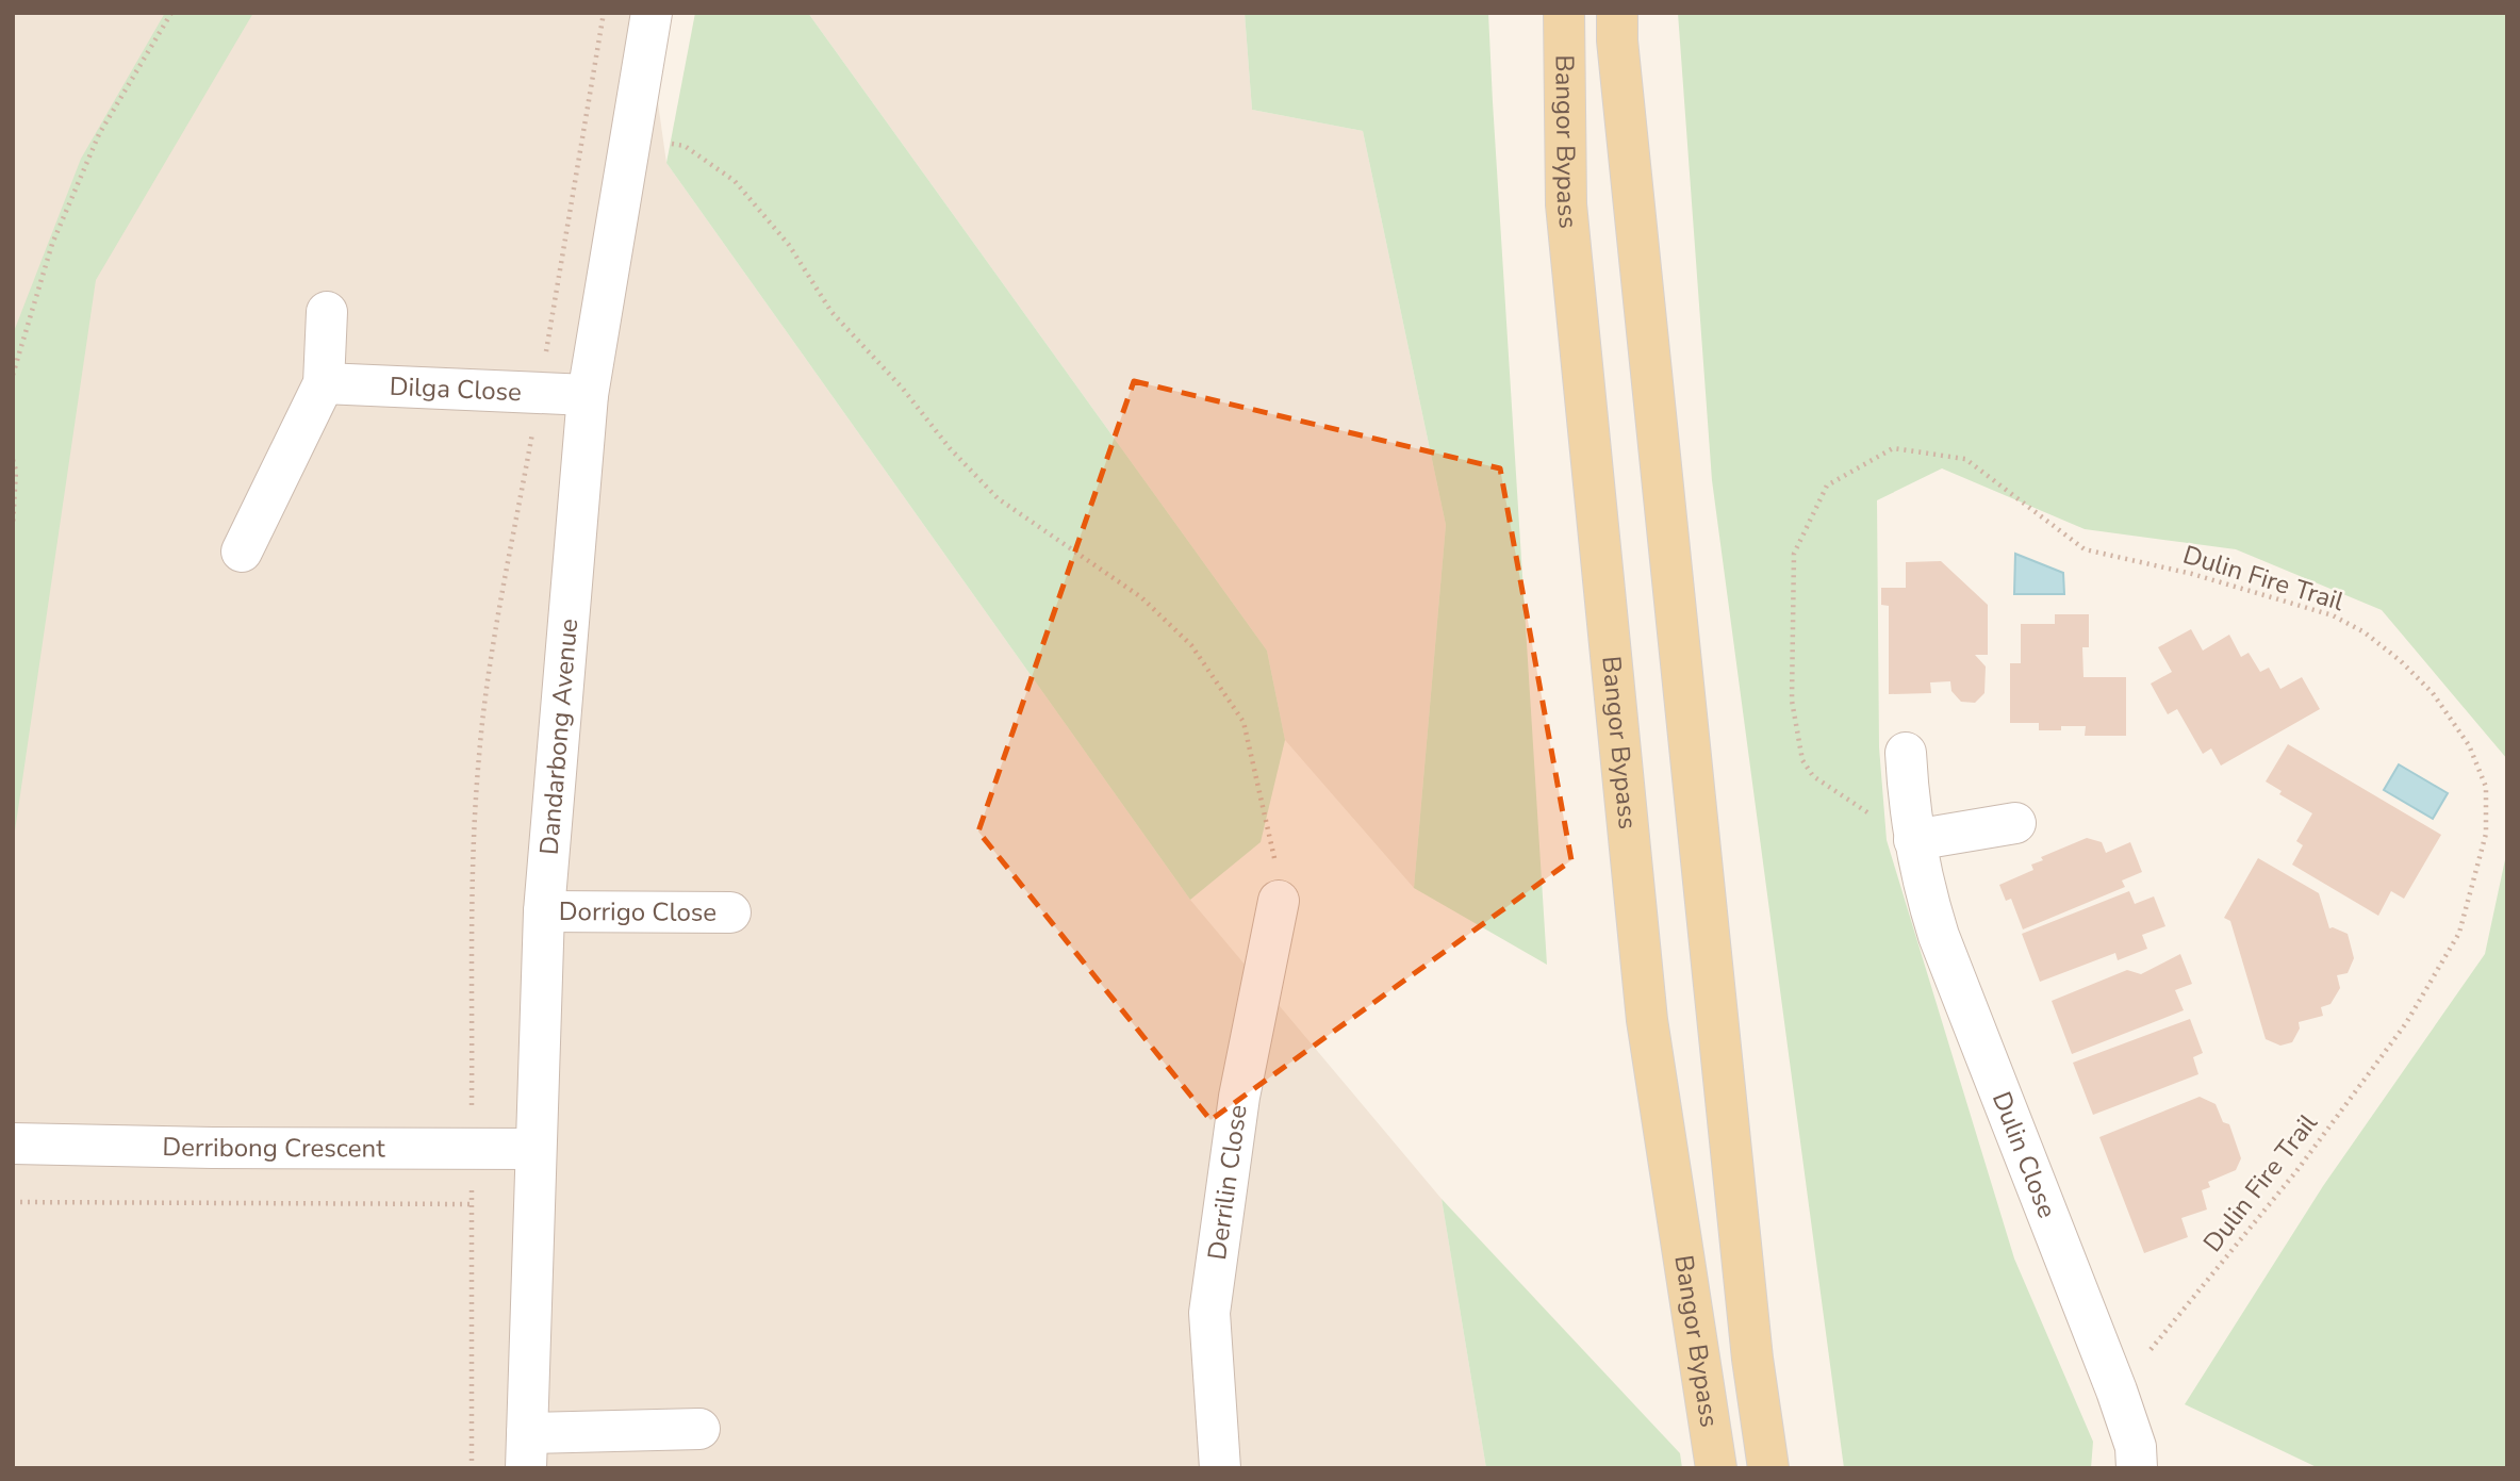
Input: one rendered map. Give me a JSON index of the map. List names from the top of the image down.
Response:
{
  "streets": {
    "main road": ["Bangor Bypass"],
    "street": [
      "Dilga Close",
      "Dandarbong Avenue",
      "Dorrigo Close",
      "Derribong Crescent",
      "Dulin Close",
      "Derrilin Close"
    ],
    "path": ["Dulin Fire Trail"]
  },
  "crossings": [
    ["Dilga Close", "Dandarbong Avenue"],
    ["Dulin Fire Trail", "Dulin Close"],
    ["Dandarbong Avenue", "Dorrigo Close"],
    ["Dandarbong Avenue", "Derribong Crescent"]
  ]
}
